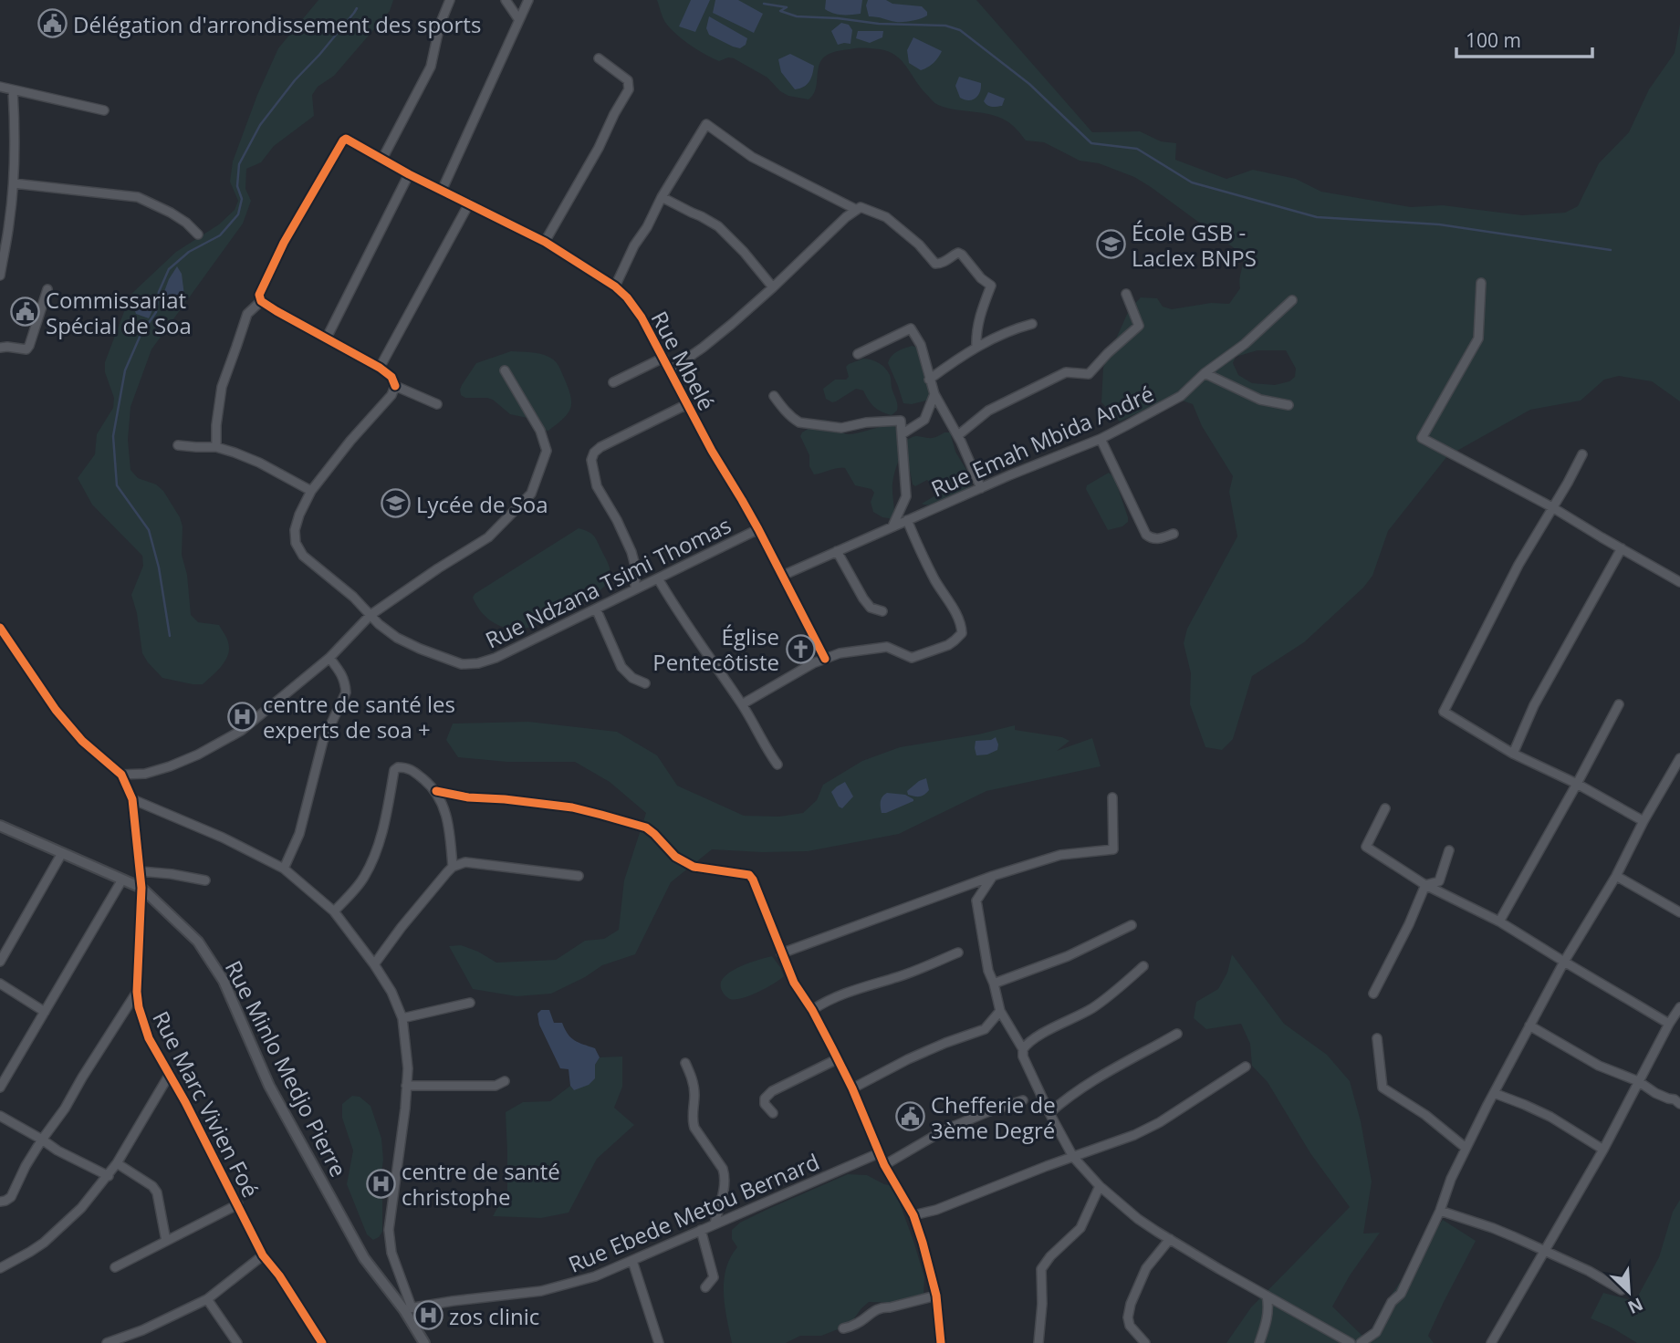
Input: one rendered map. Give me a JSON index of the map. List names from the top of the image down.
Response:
{
  "streets": {
    "street": [
      "Rue Mbelé",
      "Rue Emah Mbida André",
      "Rue Ndzana Tsimi Thomas",
      "Rue Minlo Medjo Pierre",
      "Rue Marc Vivien Foé",
      "Rue Ebede Metou Bernard"
    ]
  },
  "crossings": [
    ["Rue Mbelé", "Rue Emah Mbida André"],
    ["Rue Mbelé", "Rue Ndzana Tsimi Thomas"],
    ["Rue Minlo Medjo Pierre", "Rue Marc Vivien Foé"],
    ["Rue Minlo Medjo Pierre", "Rue Ebede Metou Bernard"]
  ],
  "places": {
    "public building": ["Délégation d'arrondissement des sports", "Commissariat Spécial de Soa", "Chefferie de 3ème Degré"],
    "school or university": ["École GSB - Laclex BNPS", "Lycée de Soa"],
    "church": ["Église Pentecôtiste"],
    "hospital": ["centre de santé les experts de soa +", "centre de santé christophe", "zos clinic"]
  },
  "scale_bar": "100 m",
  "north": "bottom right"
}
